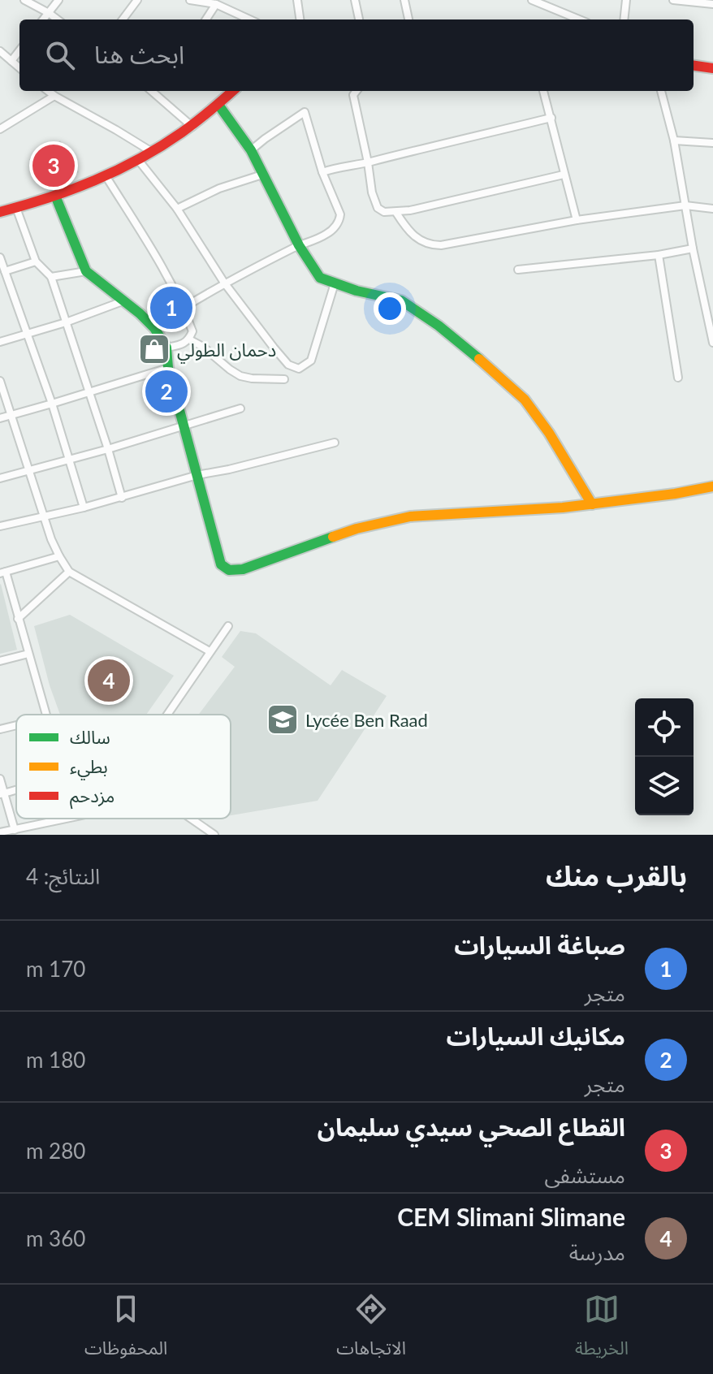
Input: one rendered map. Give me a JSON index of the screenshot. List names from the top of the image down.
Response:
{
  "places": {
    "shop": ["دحمان الطولي"],
    "school or university": ["Lycée Ben Raad"]
  },
  "legend": ["سالك", "بطيء", "مزدحم"],
  "page": {
    "search": "ابحث هنا",
    "pins": [
      "3",
      "1",
      "2",
      "4"
    ],
    "heading": ["بالقرب منك", "النتائج: 4"],
    "list": [
      {
        "mark": "1",
        "name": "صباغة السيارات",
        "note": "متجر",
        "value": "170 m"
      },
      {
        "mark": "2",
        "name": "مكانيك السيارات",
        "note": "متجر",
        "value": "180 m"
      },
      {
        "mark": "3",
        "name": "القطاع الصحي سيدي سليمان",
        "note": "مستشفى",
        "value": "280 m"
      },
      {
        "mark": "4",
        "name": "CEM Slimani Slimane",
        "note": "مدرسة",
        "value": "360 m"
      }
    ],
    "nav": ["الخريطة", "الاتجاهات", "المحفوظات"]
  }
}
